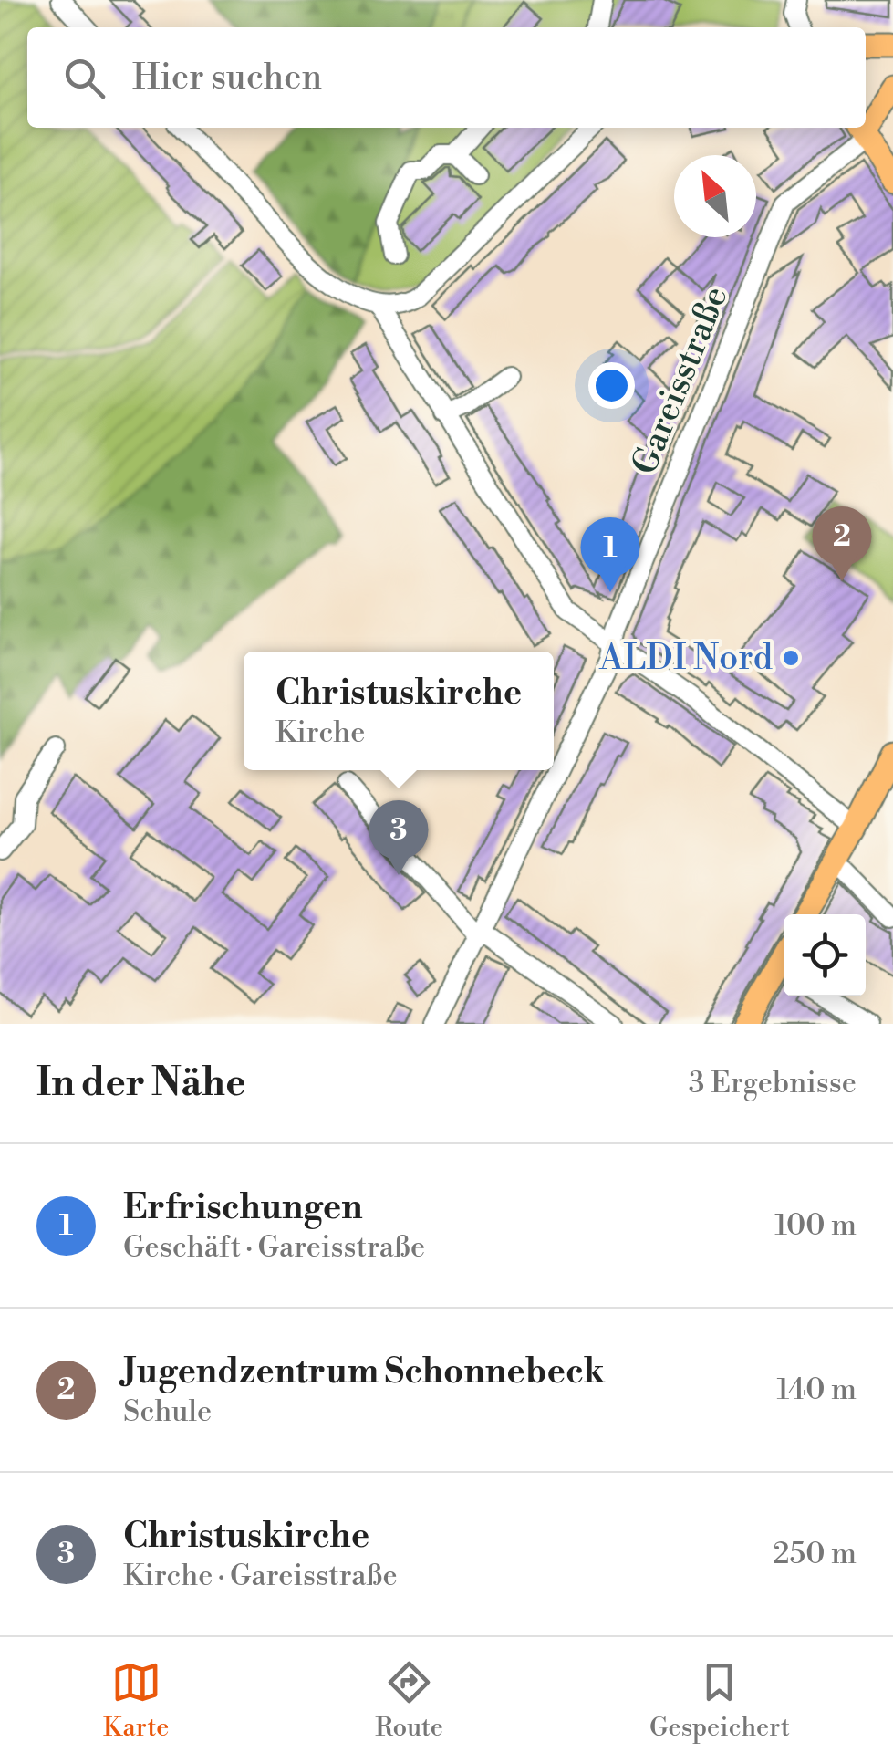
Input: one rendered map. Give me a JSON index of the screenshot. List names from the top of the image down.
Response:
{
  "streets": {
    "street": ["Gareisstraße"]
  },
  "places": ["ALDI Nord"],
  "north": "top left",
  "page": {
    "search": "Hier suchen",
    "pins": ["2", "1", "3"],
    "popup": ["Christuskirche", "Kirche"],
    "heading": ["In der Nähe", "3 Ergebnisse"],
    "list": [
      {
        "mark": "1",
        "name": "Erfrischungen",
        "note": "Geschäft · Gareisstraße",
        "value": "100 m"
      },
      {
        "mark": "2",
        "name": "Jugendzentrum Schonnebeck",
        "note": "Schule",
        "value": "140 m"
      },
      {
        "mark": "3",
        "name": "Christuskirche",
        "note": "Kirche · Gareisstraße",
        "value": "250 m"
      }
    ],
    "nav": ["Karte", "Route", "Gespeichert"]
  }
}
